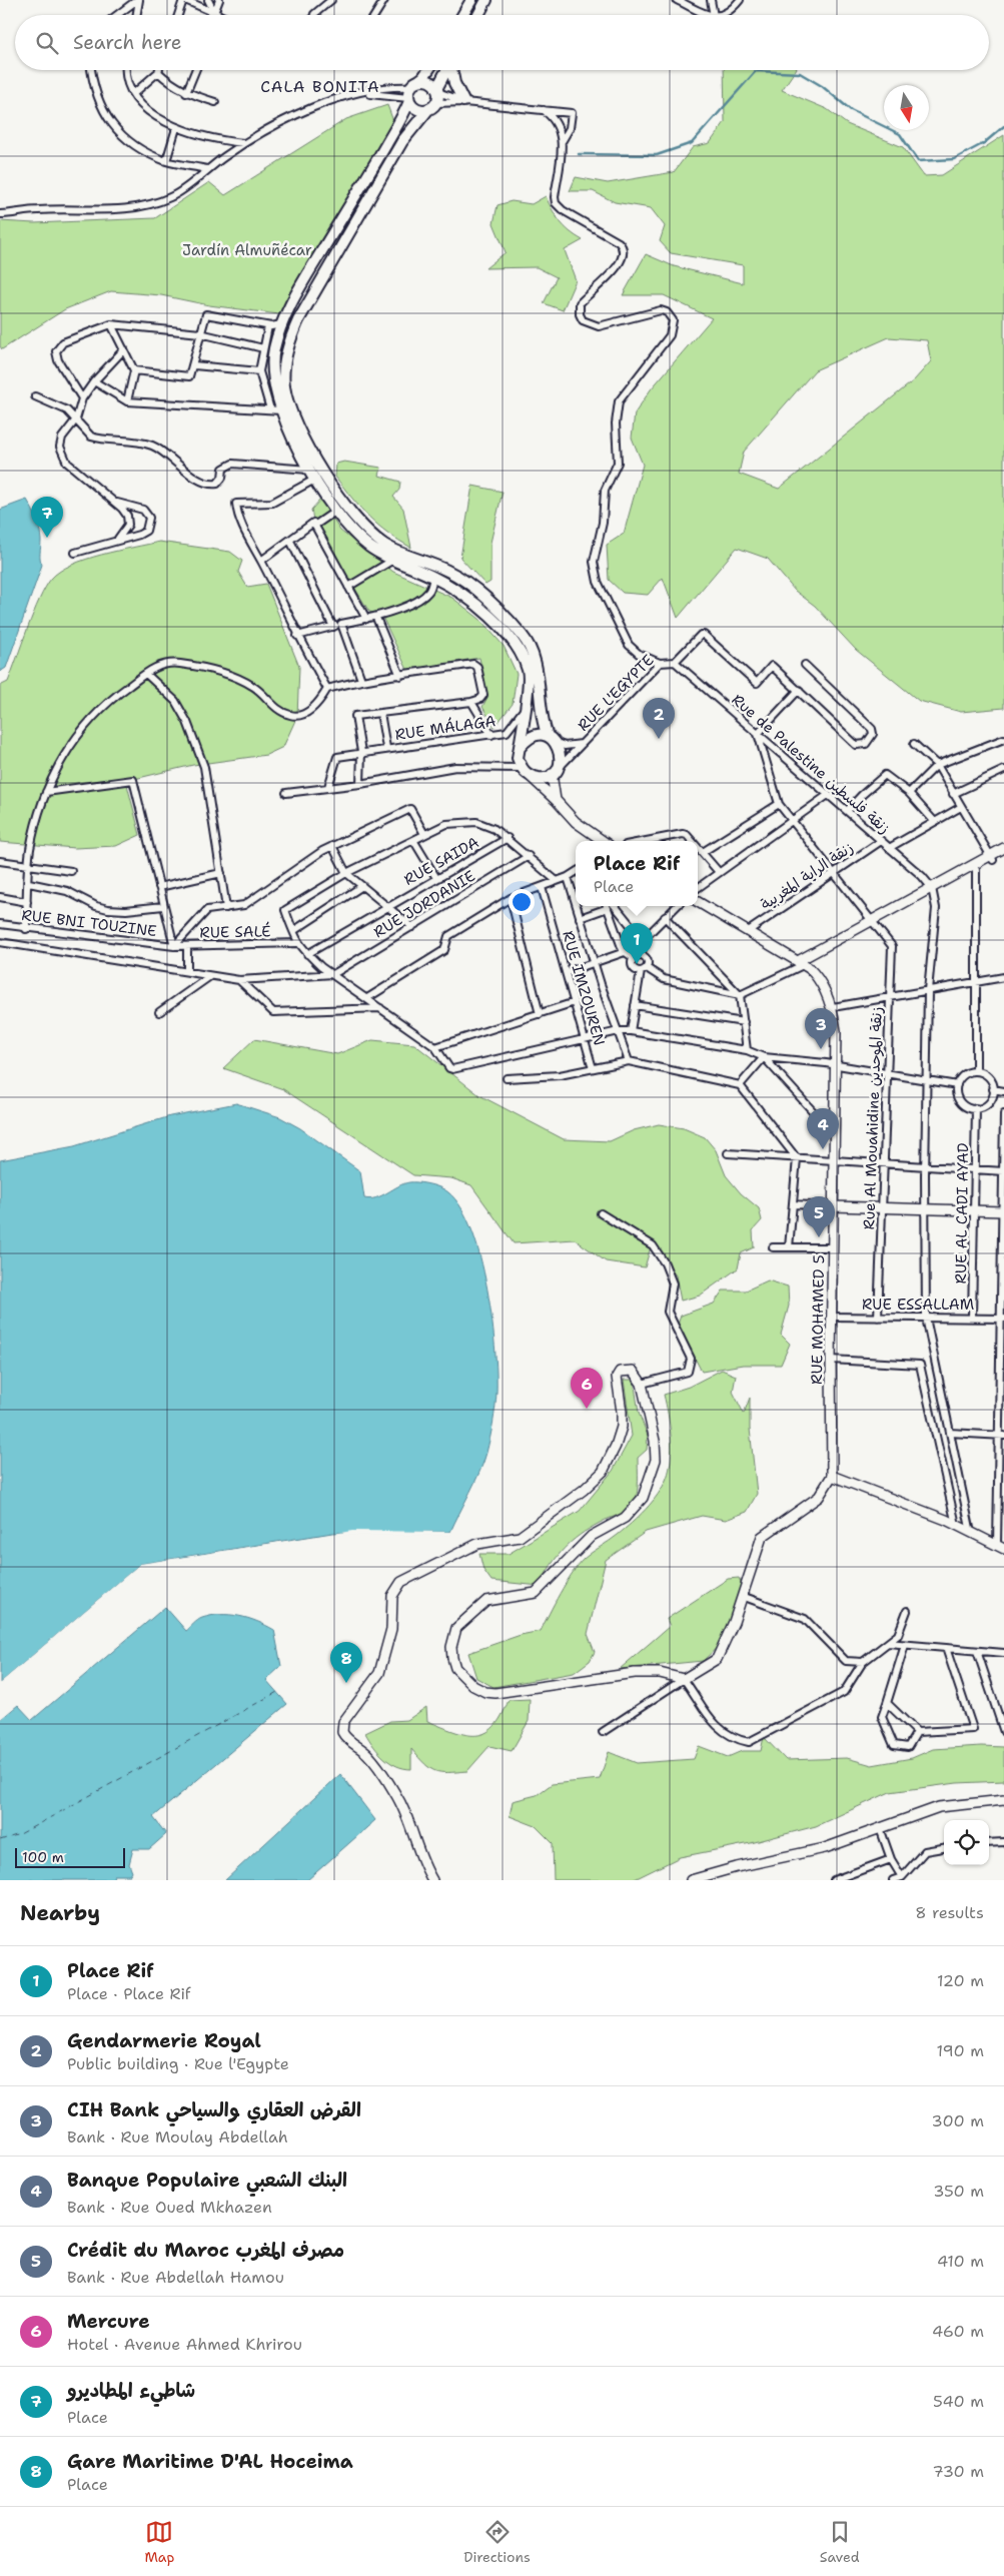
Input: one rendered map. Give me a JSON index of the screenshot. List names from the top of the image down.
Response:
{
  "streets": {
    "street": [
      "RUE L'EGYPTE",
      "RUE MÁLAGA",
      "Rue de Palestine زنقة فلسطين",
      "RUE SAIDA",
      "زنقة الراية المغربية",
      "RUE JORDANIE",
      "RUE BNI TOUZINE",
      "RUE SALÉ",
      "RUE IMZOUREN",
      "Rue Al Mouahidine زنقة الموحدين",
      "RUE AL CADI AYAD",
      "RUE ESSALLAM",
      "RUE MOHAMED 5"
    ]
  },
  "crossings": [
    ["Rue de Palestine زنقة فلسطين", "زنقة الراية المغربية"],
    ["زنقة الراية المغربية", "Rue Al Mouahidine زنقة الموحدين"],
    ["زنقة الراية المغربية", "RUE MOHAMED 5"],
    ["RUE BNI TOUZINE", "RUE SALÉ"],
    ["Rue Al Mouahidine زنقة الموحدين", "RUE ESSALLAM"],
    ["RUE AL CADI AYAD", "RUE ESSALLAM"],
    ["RUE ESSALLAM", "RUE MOHAMED 5"]
  ],
  "districts": ["CALA BONITA"],
  "parks": ["Jardín Almuñécar"],
  "scale_bar": "100 m",
  "north": "bottom",
  "page": {
    "search": "Search here",
    "pins": [
      "7",
      "2",
      "1",
      "3",
      "4",
      "5",
      "6",
      "8"
    ],
    "popup": ["Place Rif", "Place"],
    "scale": "100 m",
    "heading": ["Nearby", "8 results"],
    "list": [
      {
        "mark": "1",
        "name": "Place Rif",
        "note": "Place · Place Rif",
        "value": "120 m"
      },
      {
        "mark": "2",
        "name": "Gendarmerie Royal",
        "note": "Public building · Rue l'Egypte",
        "value": "190 m"
      },
      {
        "mark": "3",
        "name": "CIH Bank القرض العقاري والسياحي",
        "note": "Bank · Rue Moulay Abdellah",
        "value": "300 m"
      },
      {
        "mark": "4",
        "name": "Banque Populaire البنك الشعبي",
        "note": "Bank · Rue Oued Mkhazen",
        "value": "350 m"
      },
      {
        "mark": "5",
        "name": "Crédit du Maroc مصرف المغرب",
        "note": "Bank · Rue Abdellah Hamou",
        "value": "410 m"
      },
      {
        "mark": "6",
        "name": "Mercure",
        "note": "Hotel · Avenue Ahmed Khrirou",
        "value": "460 m"
      },
      {
        "mark": "7",
        "name": "شاطيء المطاديرو",
        "note": "Place",
        "value": "540 m"
      },
      {
        "mark": "8",
        "name": "Gare Maritime D'AL Hoceima",
        "note": "Place",
        "value": "730 m"
      }
    ],
    "nav": ["Map", "Directions", "Saved"]
  }
}
